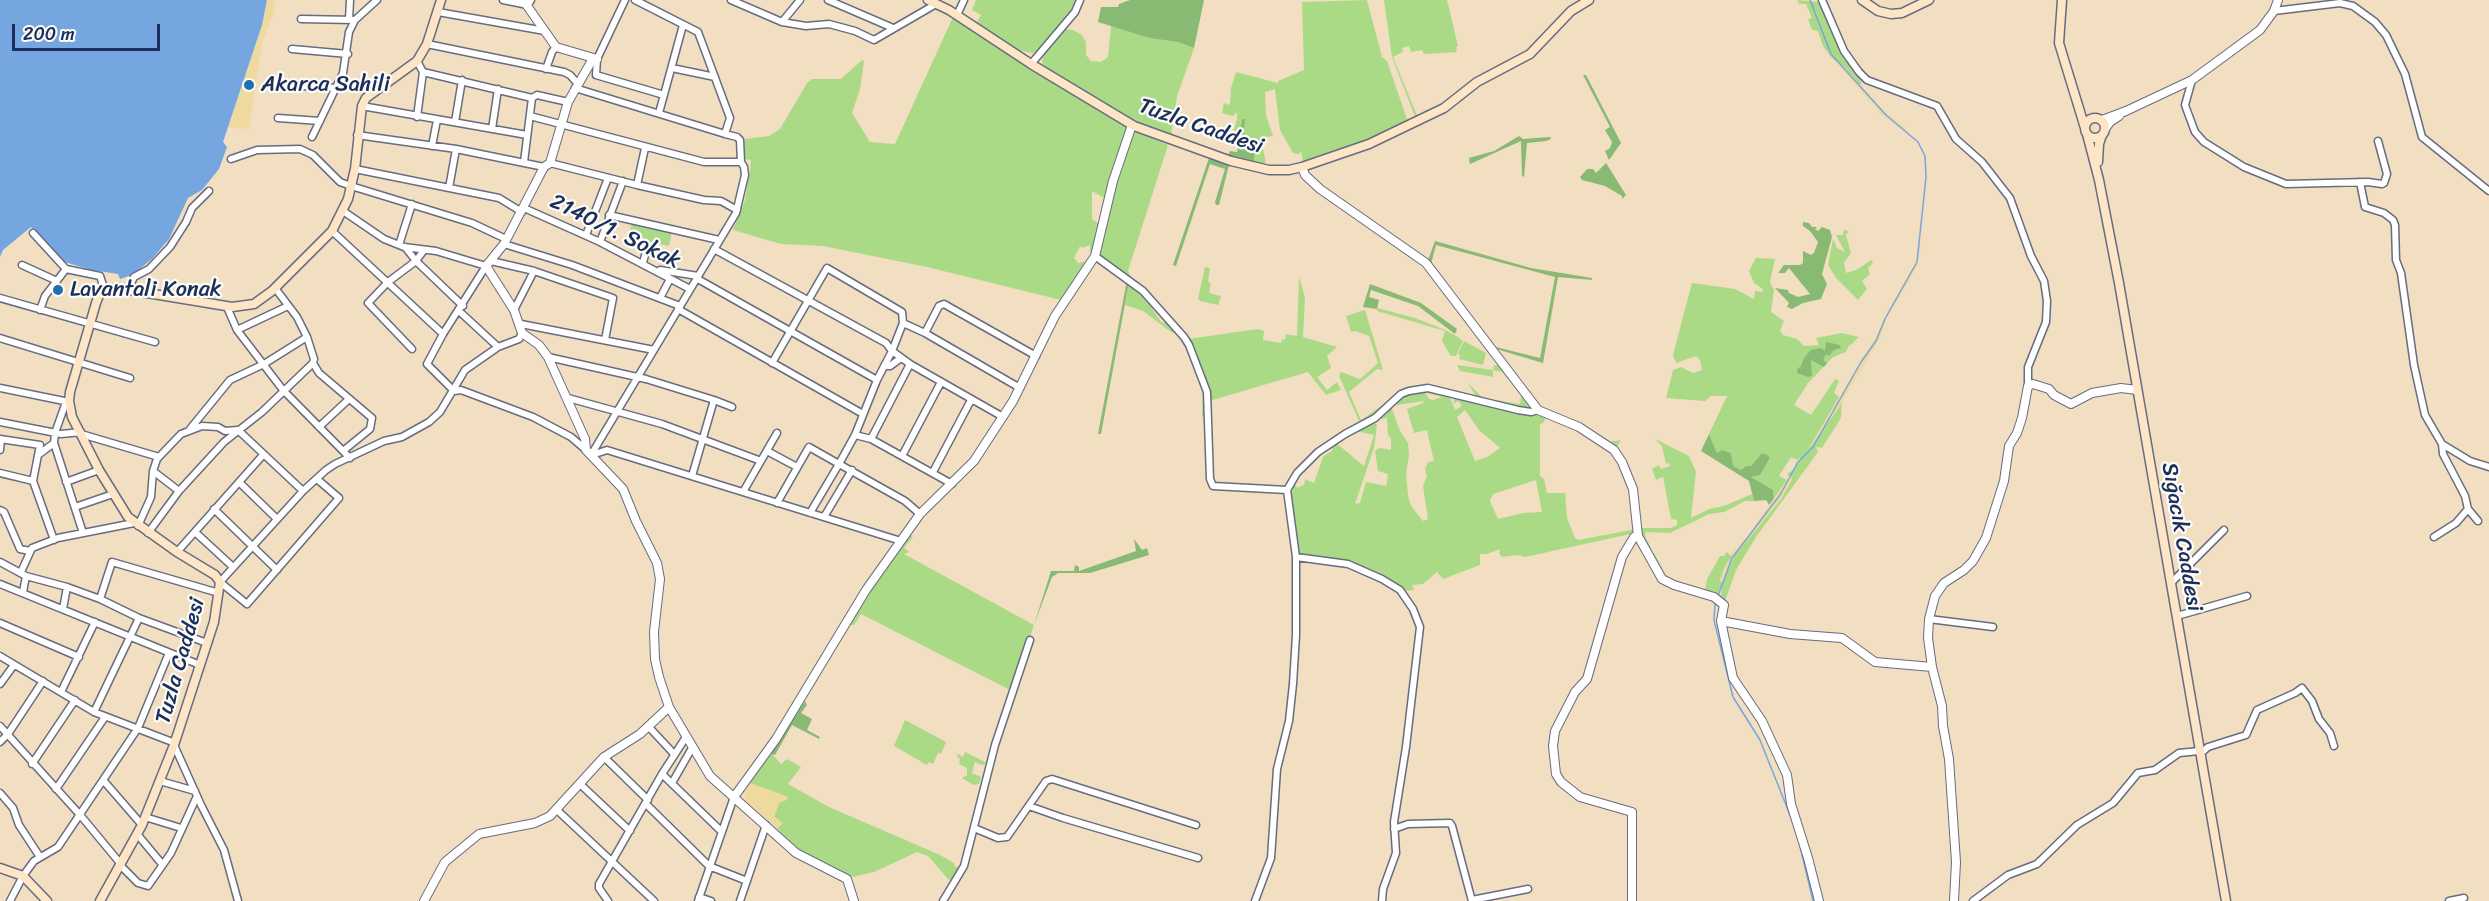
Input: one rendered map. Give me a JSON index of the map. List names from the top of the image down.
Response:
{
  "streets": {
    "main road": ["Tuzla Caddesi", "Sığacık Caddesi"],
    "street": ["2140/1. Sokak"]
  },
  "places": ["Akarca Sahili", "Lavantali Konak"],
  "scale_bar": "200 m"
}
